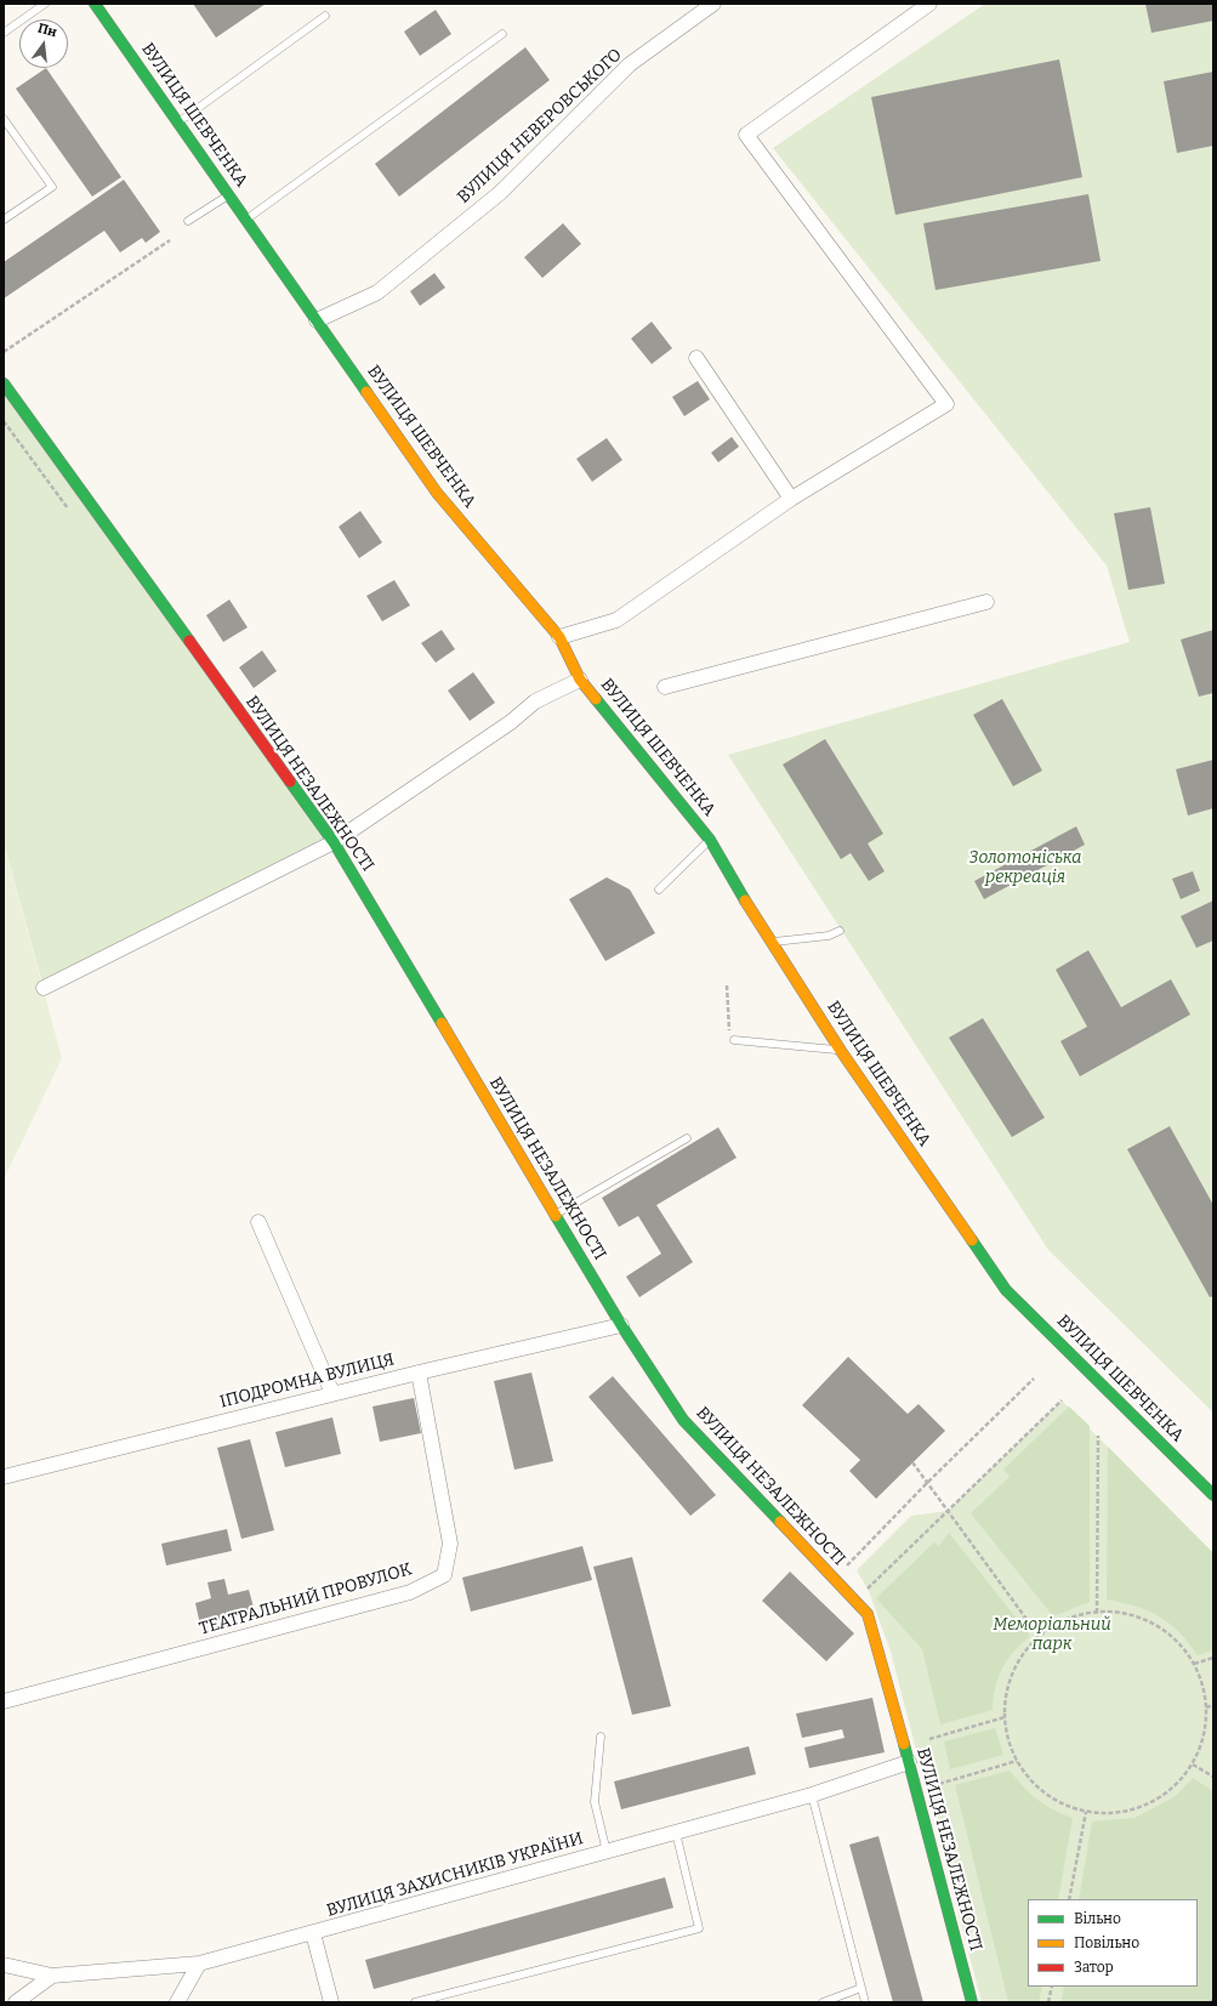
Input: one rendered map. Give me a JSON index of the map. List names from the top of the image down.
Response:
{
  "streets": {
    "street": [
      "ВУЛИЦЯ ШЕВЧЕНКА",
      "ВУЛИЦЯ НЕВЕРОВСЬКОГО",
      "ВУЛИЦЯ НЕЗАЛЕЖНОСТІ",
      "ІПОДРОМНА ВУЛИЦЯ",
      "ТЕАТРАЛЬНИЙ ПРОВУЛОК",
      "ВУЛИЦЯ ЗАХИСНИКІВ УКРАЇНИ"
    ]
  },
  "crossings": [
    ["ВУЛИЦЯ ШЕВЧЕНКА", "ВУЛИЦЯ НЕВЕРОВСЬКОГО"],
    ["ВУЛИЦЯ НЕЗАЛЕЖНОСТІ", "ІПОДРОМНА ВУЛИЦЯ"],
    ["ВУЛИЦЯ НЕЗАЛЕЖНОСТІ", "ВУЛИЦЯ ЗАХИСНИКІВ УКРАЇНИ"],
    ["ІПОДРОМНА ВУЛИЦЯ", "ТЕАТРАЛЬНИЙ ПРОВУЛОК"]
  ],
  "parks": ["Золотоніська рекреація", "Меморіальний парк"],
  "legend": ["Вільно", "Повільно", "Затор"],
  "north": "top"
}
